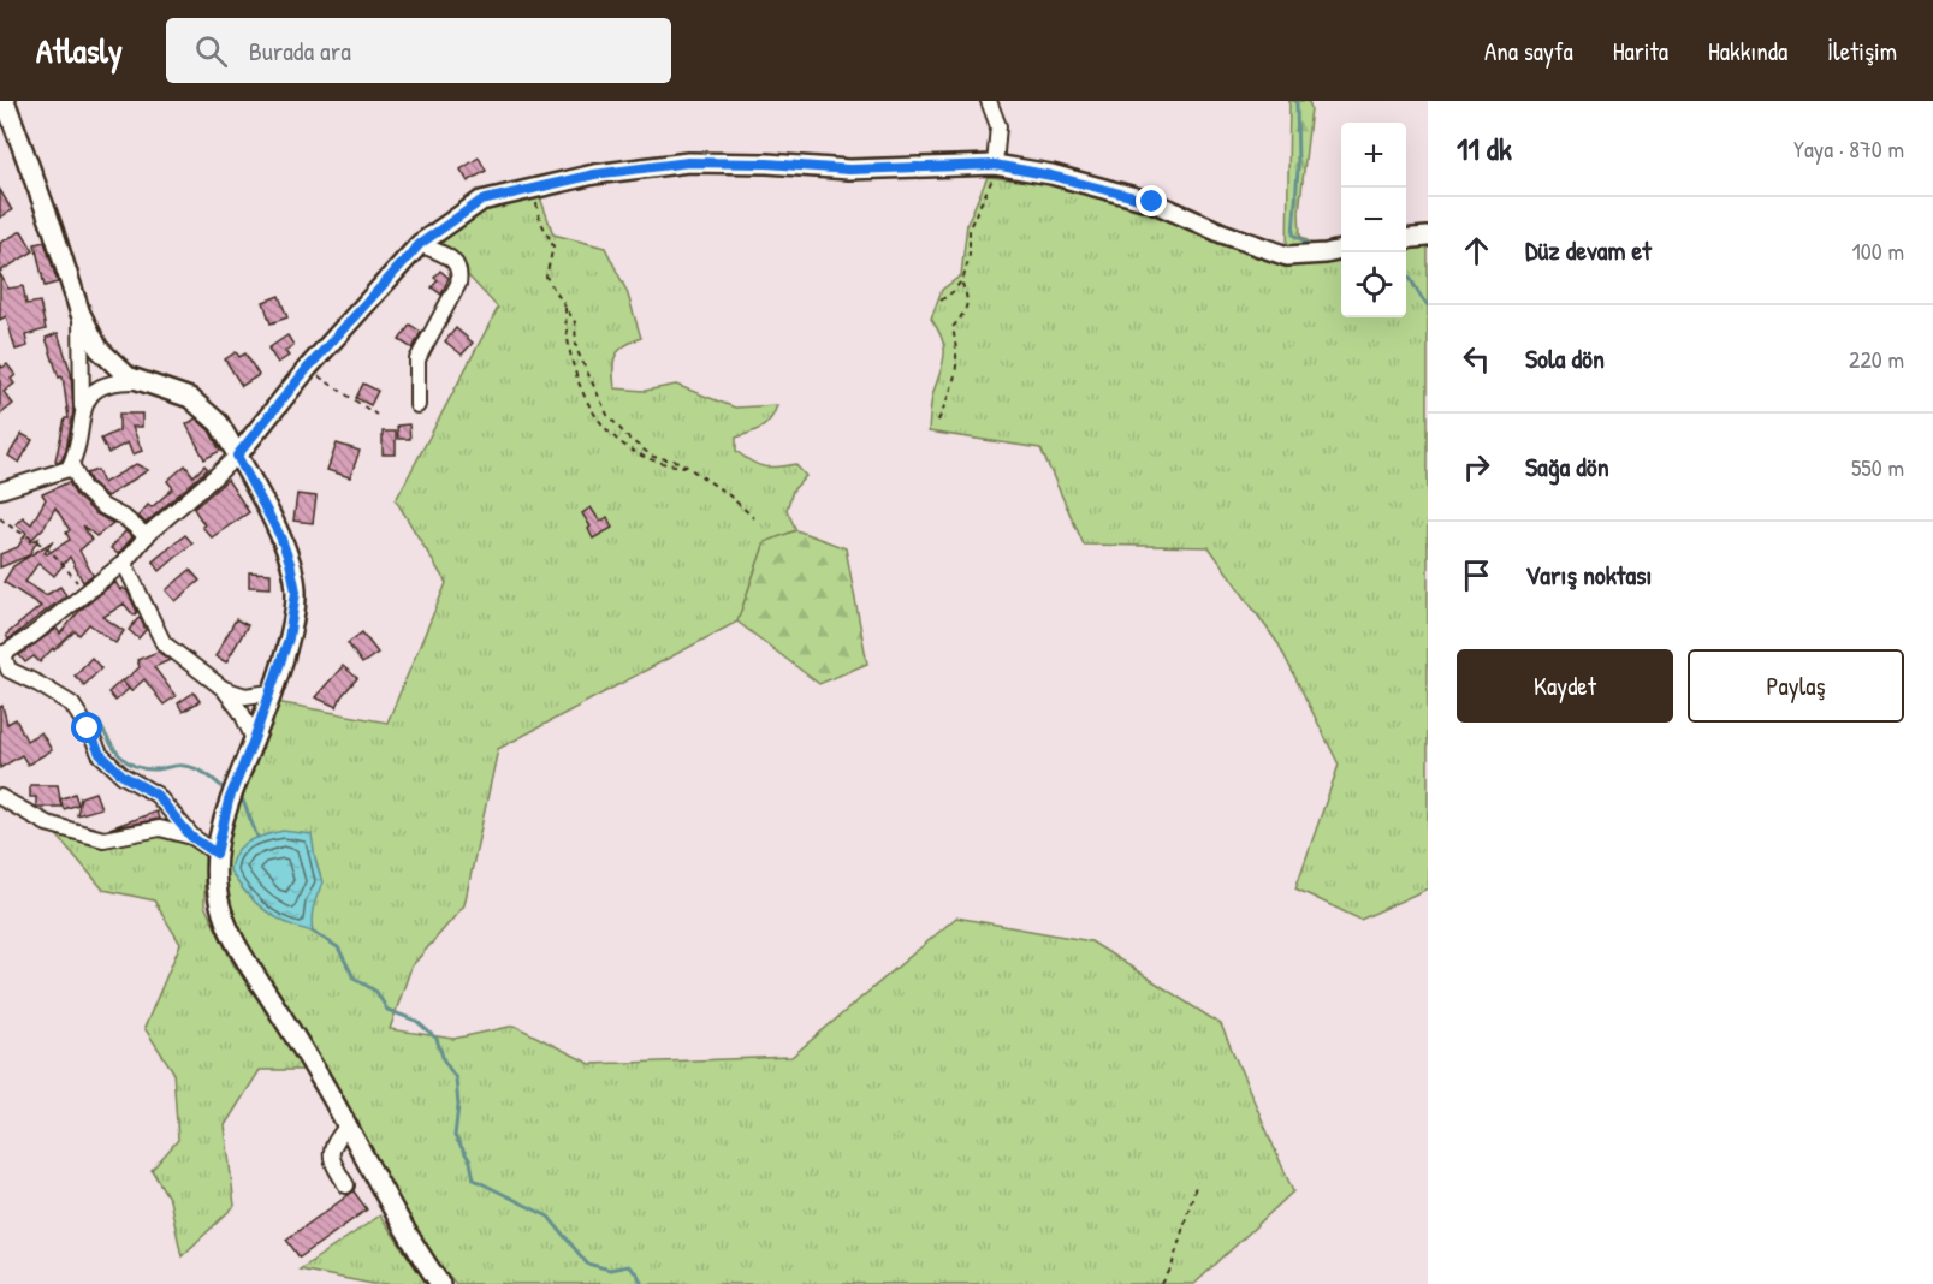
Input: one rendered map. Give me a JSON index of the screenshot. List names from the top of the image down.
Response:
{
  "page": {
    "header": "Atlasly",
    "search": "Burada ara",
    "nav": [
      "Ana sayfa",
      "Harita",
      "Hakkında",
      "İletişim"
    ],
    "heading": ["11 dk", "Yaya · 870 m"],
    "map_buttons": ["+", "−"],
    "list": [
      ["Düz devam et", "100 m"],
      ["Sola dön", "220 m"],
      ["Sağa dön", "550 m"],
      "Varış noktası"
    ],
    "buttons": ["Kaydet", "Paylaş"]
  }
}
